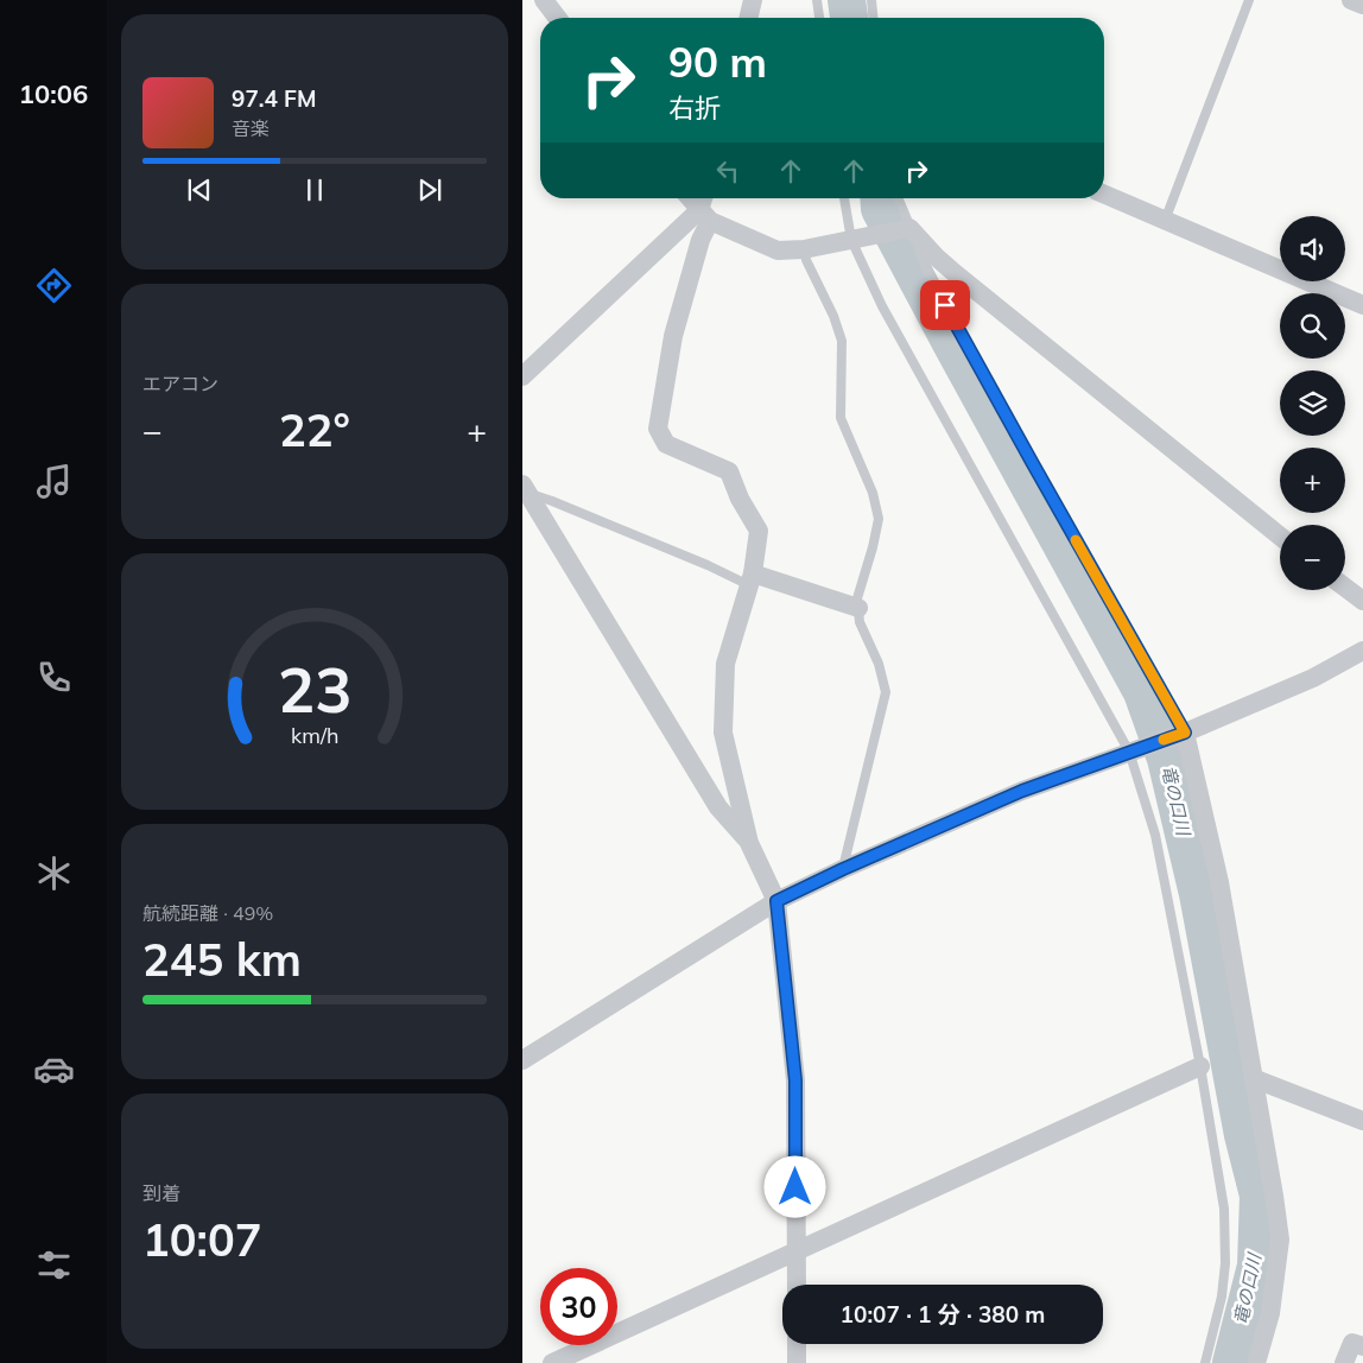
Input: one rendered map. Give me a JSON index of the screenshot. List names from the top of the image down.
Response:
{
  "water": ["竜の口川"],
  "page": {
    "tabs": "10:06",
    "turn": ["90 m", "右折"],
    "song": ["97.4 FM", "音楽"],
    "map_buttons": ["+", "−"],
    "tile": [
      "エアコン",
      ["航続距離 · 49%", "245 km"],
      ["到着", "10:07"]
    ],
    "heat": ["−", "22°", "+"],
    "limit": "30",
    "trip": "10:07 · 1 分 · 380 m",
    "gauge": ["23", "km/h"]
  }
}
